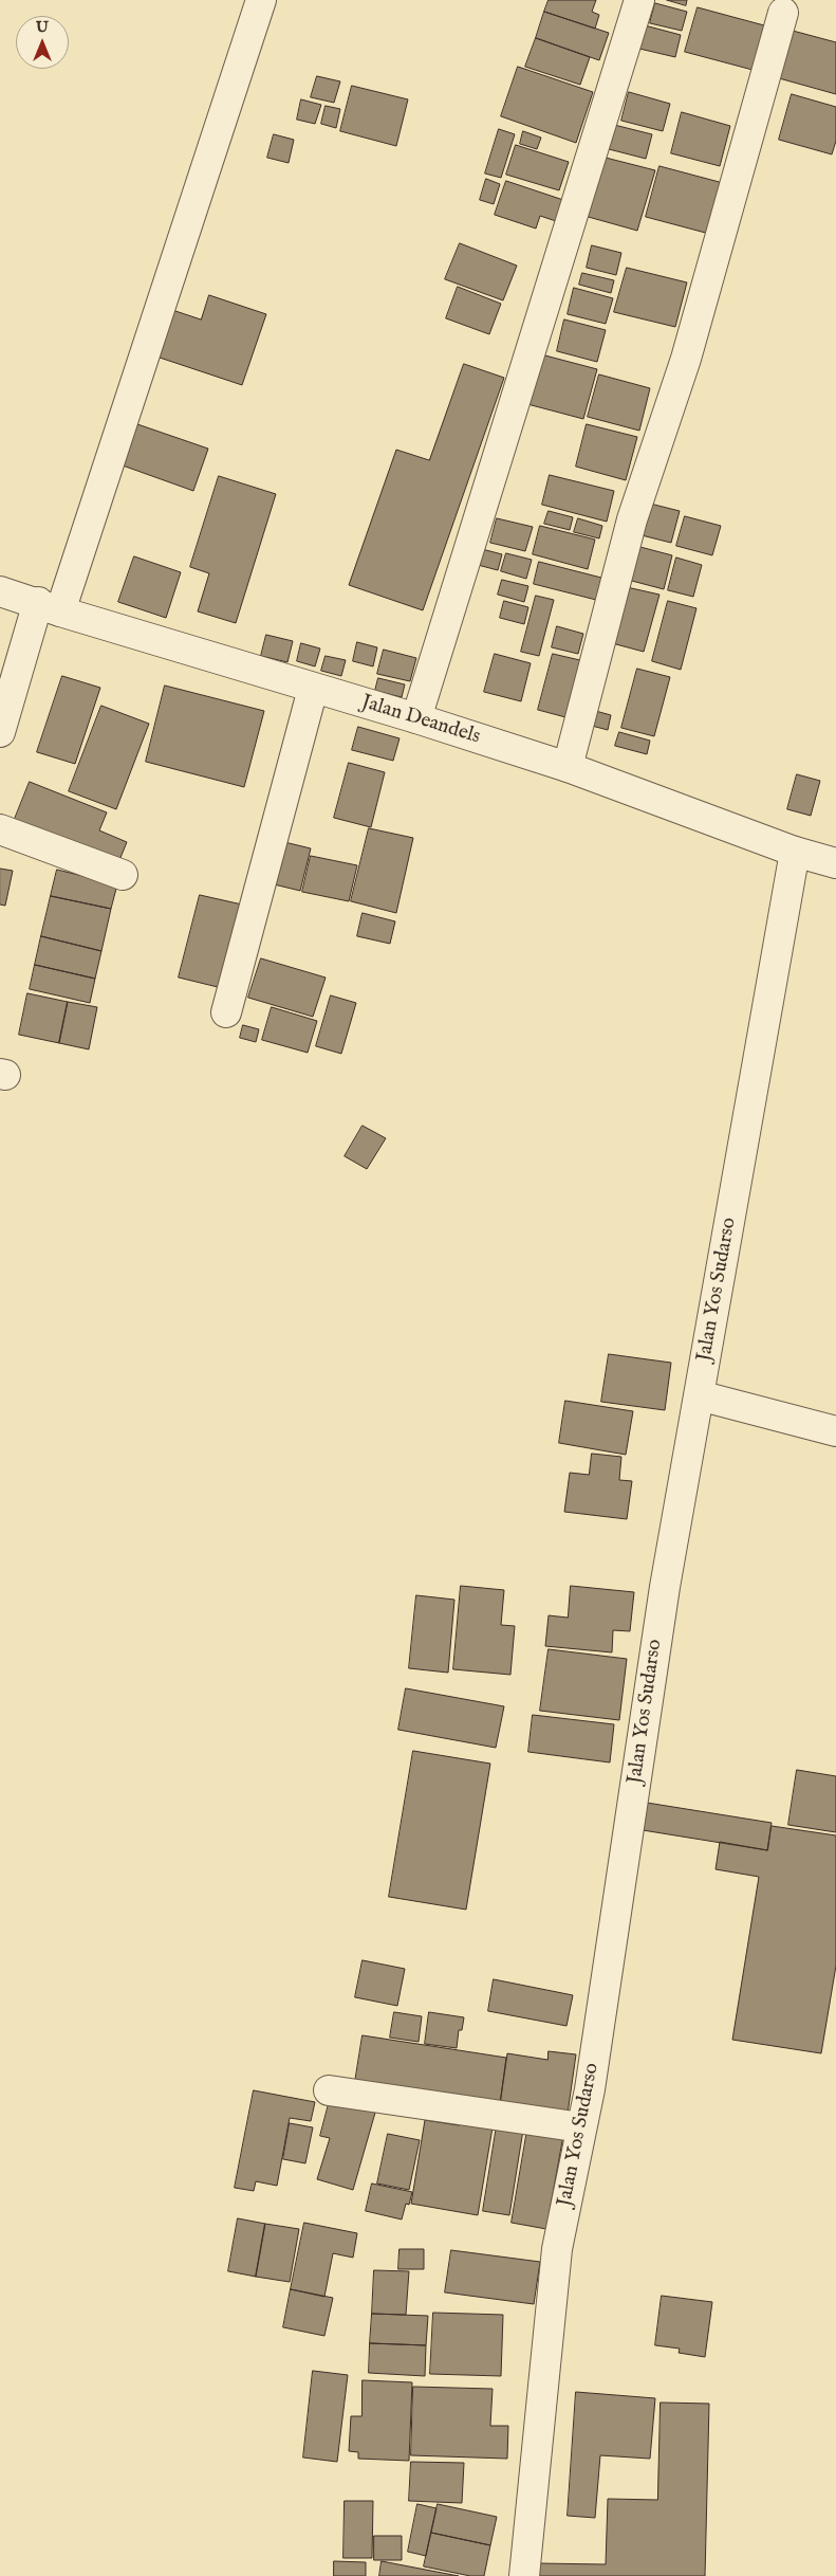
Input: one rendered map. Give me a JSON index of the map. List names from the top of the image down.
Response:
{
  "streets": {
    "street": ["Jalan Deandels", "Jalan Yos Sudarso"]
  },
  "crossings": [
    ["Jalan Deandels", "Jalan Yos Sudarso"]
  ],
  "north": "top"
}
